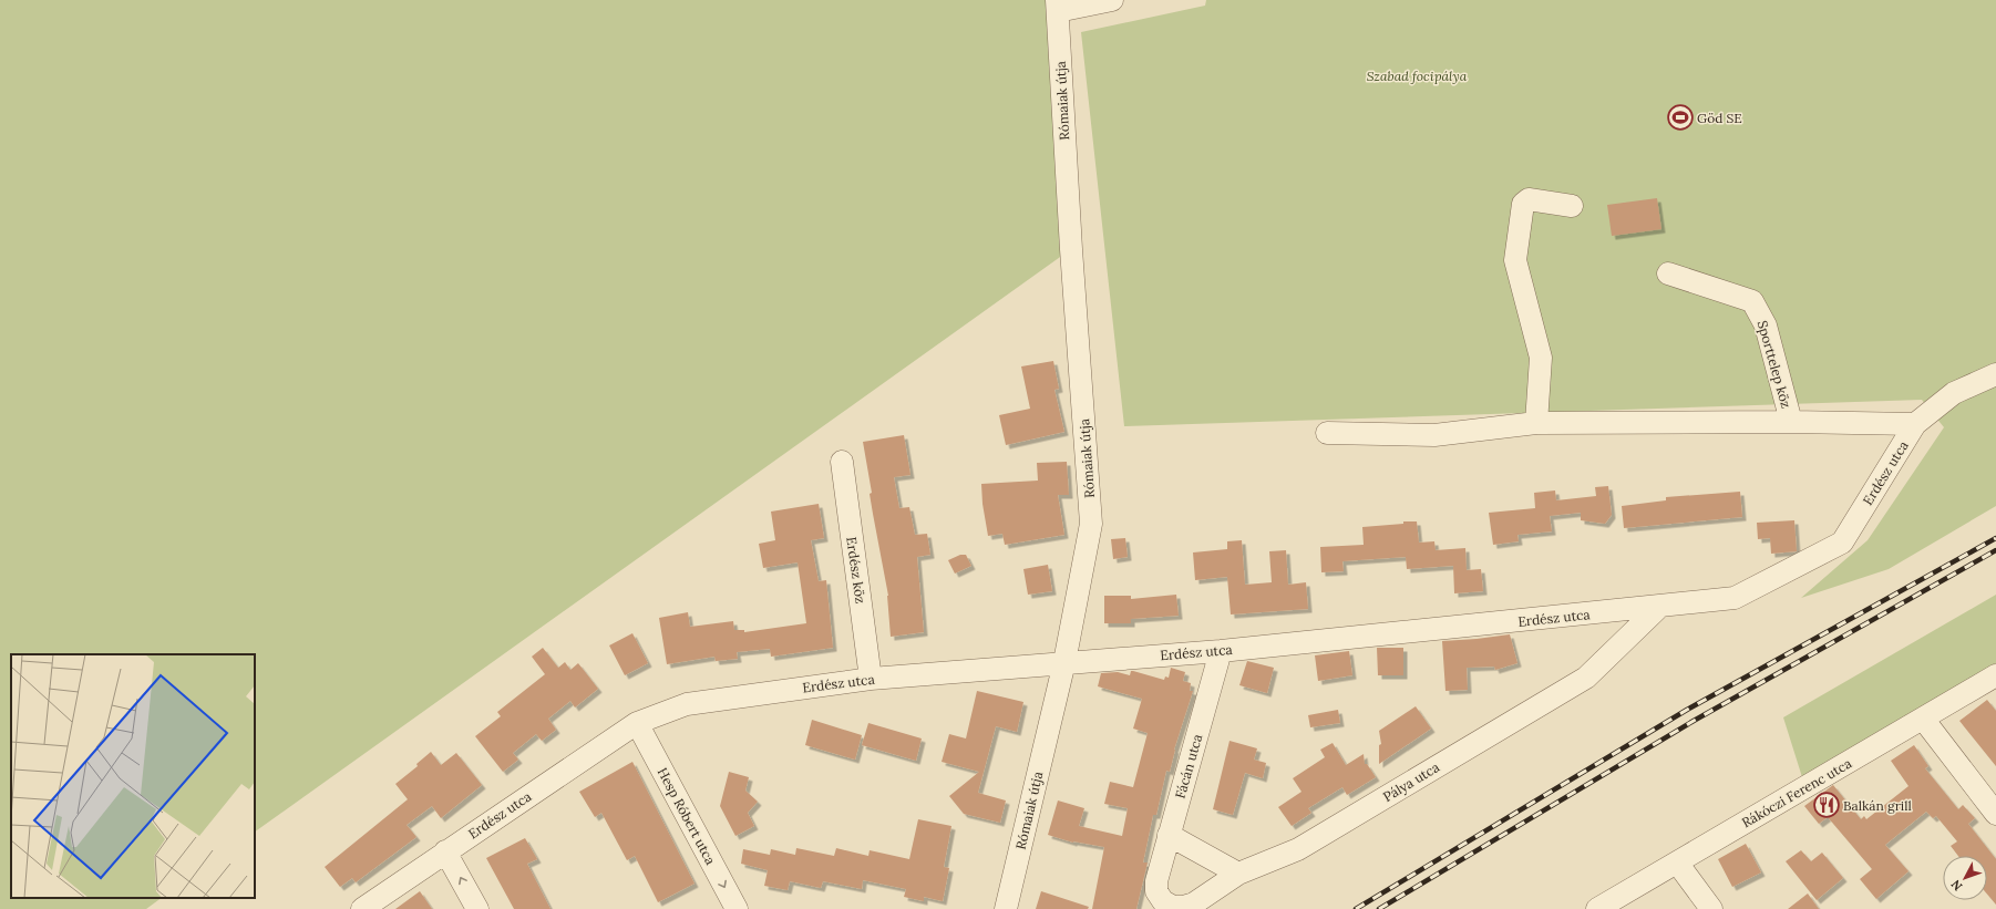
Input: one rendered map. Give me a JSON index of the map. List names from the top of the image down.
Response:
{
  "streets": {
    "street": [
      "Rómaiak útja",
      "Sporttelep köz",
      "Erdész utca",
      "Erdész köz",
      "Fácán utca",
      "Pálya utca",
      "Rákóczi Ferenc utca",
      "Hesp Róbert utca"
    ]
  },
  "crossings": [
    ["Rómaiak útja", "Erdész utca"],
    ["Sporttelep köz", "Erdész utca"],
    ["Erdész utca", "Erdész köz"],
    ["Erdész utca", "Fácán utca"],
    ["Erdész utca", "Pálya utca"],
    ["Erdész utca", "Hesp Róbert utca"],
    ["Fácán utca", "Pálya utca"]
  ],
  "one_way": ["Hesp Róbert utca"],
  "parks": ["Szabad focipálya"],
  "places": {
    "sports": ["Göd SE"],
    "restaurant": ["Balkán grill"]
  },
  "north": "bottom left"
}
